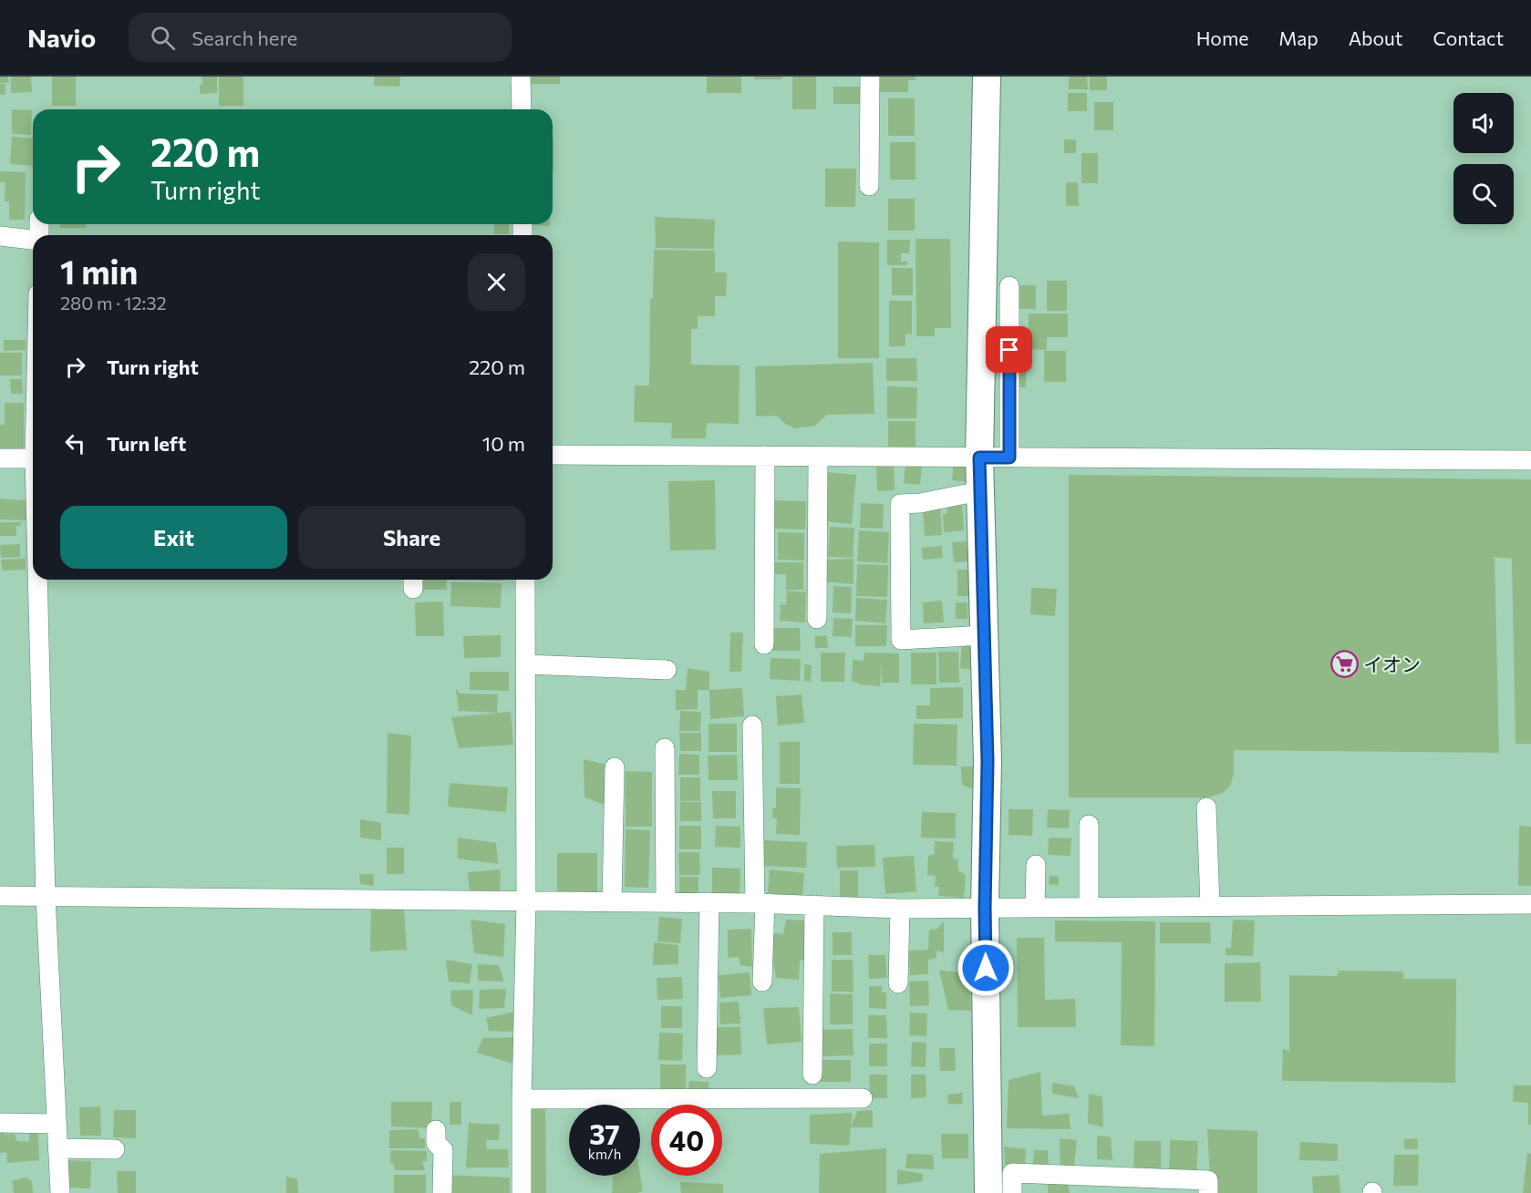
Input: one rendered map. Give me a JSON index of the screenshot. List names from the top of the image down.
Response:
{
  "places": {
    "supermarket": ["イオン"]
  },
  "page": {
    "header": "Navio",
    "search": "Search here",
    "nav": [
      "Home",
      "Map",
      "About",
      "Contact"
    ],
    "turn": ["220 m", "Turn right"],
    "heading": ["1 min", "280 m · 12:32"],
    "list": [
      {
        "name": "Turn right",
        "value": "220 m"
      },
      {
        "name": "Turn left",
        "value": "10 m"
      }
    ],
    "buttons": ["Exit", "Share"],
    "speed": "37 km/h",
    "limit": "40"
  }
}
